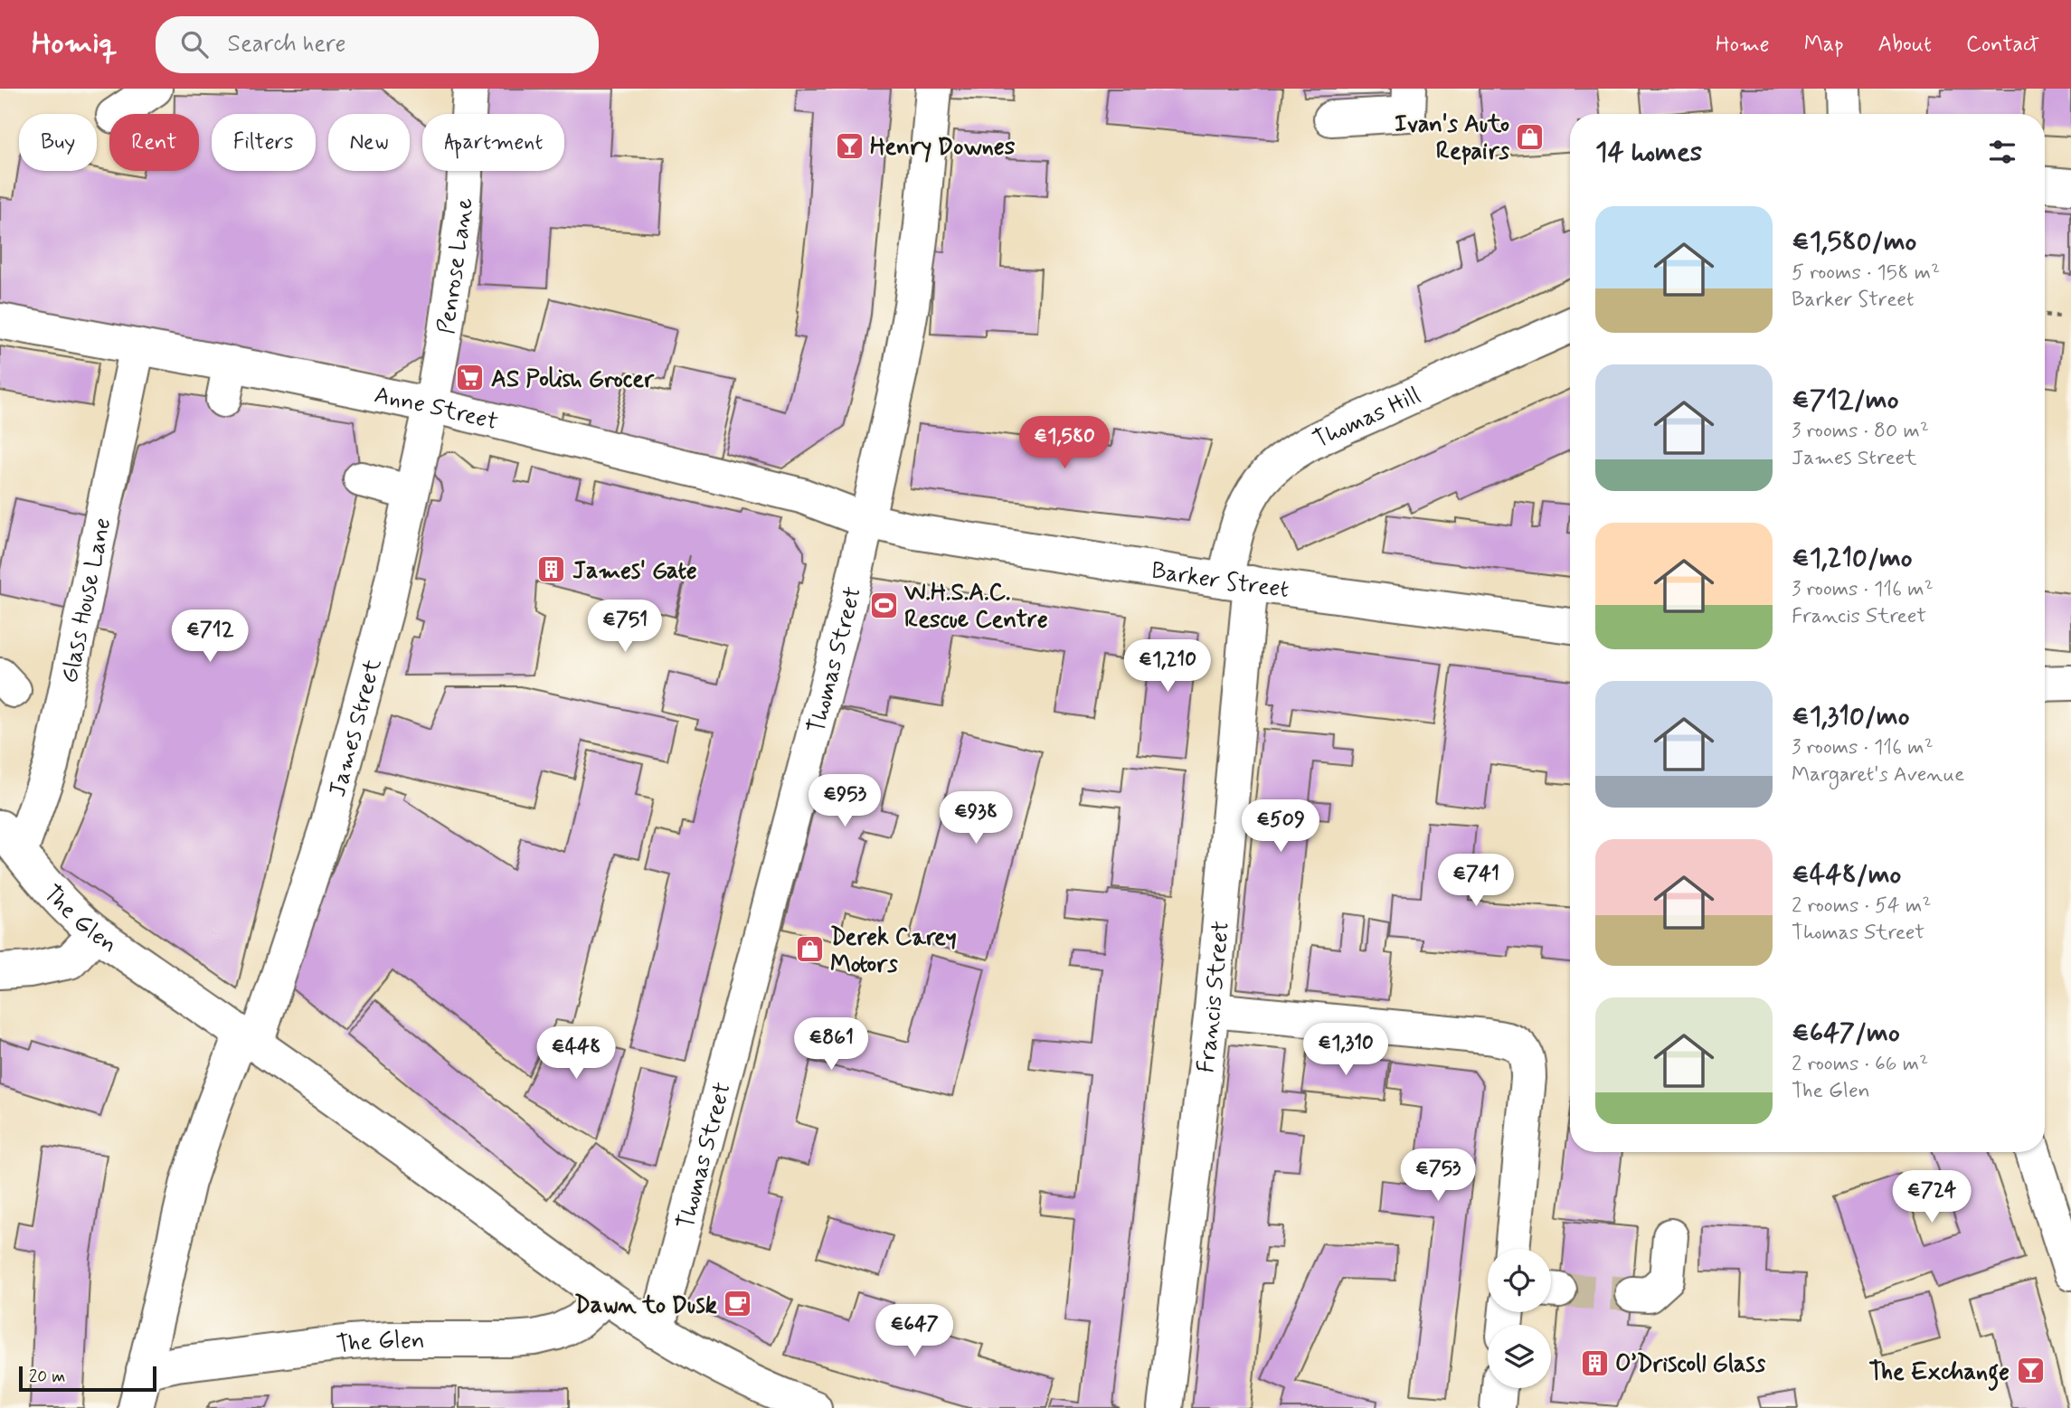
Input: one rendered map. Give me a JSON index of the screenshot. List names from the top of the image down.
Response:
{
  "streets": {
    "street": [
      "Penrose Lane",
      "Anne Street",
      "Thomas Hill",
      "Barker Street",
      "Glass House Lane",
      "Thomas Street",
      "James Street",
      "The Glen",
      "Francis Street"
    ]
  },
  "crossings": [
    ["Penrose Lane", "Anne Street"],
    ["Penrose Lane", "James Street"],
    ["Anne Street", "Barker Street"],
    ["Anne Street", "Glass House Lane"],
    ["Anne Street", "Thomas Street"],
    ["Anne Street", "James Street"],
    ["Thomas Hill", "Barker Street"],
    ["Thomas Hill", "Francis Street"],
    ["Barker Street", "Thomas Street"],
    ["Barker Street", "Francis Street"],
    ["Glass House Lane", "The Glen"],
    ["Thomas Street", "The Glen"],
    ["James Street", "The Glen"]
  ],
  "places": {
    "shop": ["Ivan's Auto Repairs", "Derek Carey Motors"],
    "bar": ["Henry Downes", "The Exchange"],
    "supermarket": ["AS Polish Grocer"],
    "building": ["James' Gate", "O’Driscoll Glass"],
    "sports": ["W.H.S.A.C. Rescue Centre"],
    "cafe": ["Dawn to Dusk"]
  },
  "scale_bar": "20 m",
  "page": {
    "header": "Homiq",
    "search": "Search here",
    "nav": [
      "Home",
      "Map",
      "About",
      "Contact"
    ],
    "chip": [
      "Buy",
      "Rent",
      "Filters",
      "New",
      "Apartment"
    ],
    "heading": "14 homes",
    "list": [
      {
        "name": "€1,580/mo",
        "note": "5 rooms · 158 m² · Barker Street"
      },
      {
        "name": "€712/mo",
        "note": "3 rooms · 80 m² · James Street"
      },
      {
        "name": "€1,210/mo",
        "note": "3 rooms · 116 m² · Francis Street"
      },
      {
        "name": "€1,310/mo",
        "note": "3 rooms · 116 m² · Margaret's Avenue"
      },
      {
        "name": "€448/mo",
        "note": "2 rooms · 54 m² · Thomas Street"
      },
      {
        "name": "€647/mo",
        "note": "2 rooms · 66 m² · The Glen"
      }
    ],
    "price": [
      "€1,580",
      "€751",
      "€712",
      "€1,210",
      "€953",
      "€938",
      "€509",
      "€741",
      "€861",
      "€1,310",
      "€448",
      "€753",
      "€724",
      "€647"
    ],
    "scale": "20 m"
  }
}
